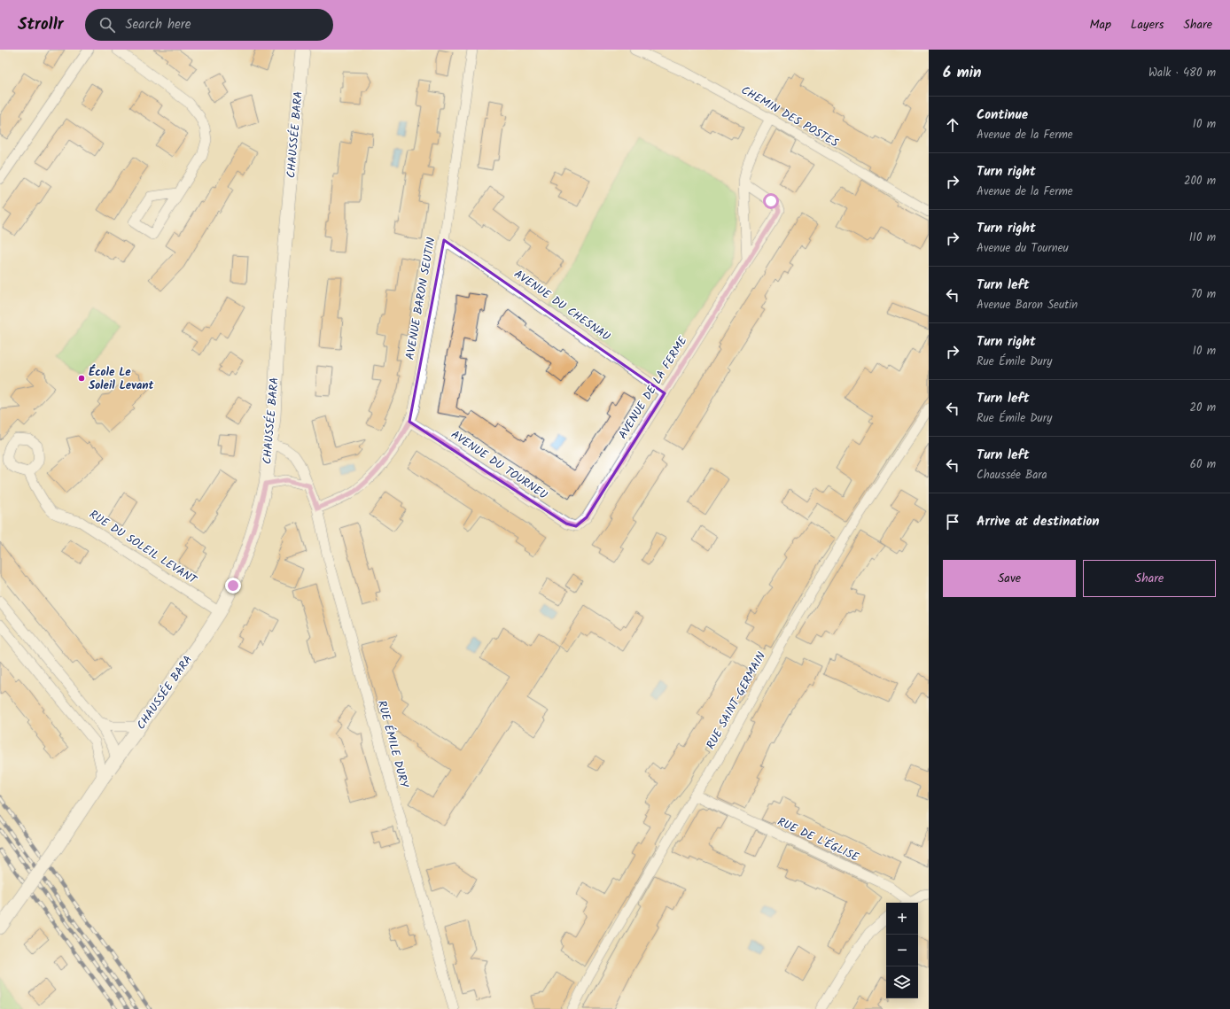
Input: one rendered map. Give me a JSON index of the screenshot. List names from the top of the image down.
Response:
{
  "streets": {
    "main road": ["CHAUSSÉE BARA"],
    "street": [
      "CHEMIN DES POSTES",
      "AVENUE BARON SEUTIN",
      "AVENUE DU CHESNAU",
      "AVENUE DE LA FERME",
      "AVENUE DU TOURNEU",
      "RUE DU SOLEIL LEVANT",
      "RUE SAINT-GERMAIN",
      "RUE ÉMILE DURY",
      "RUE DE L'ÉGLISE"
    ]
  },
  "crossings": [
    ["CHAUSSÉE BARA", "RUE DU SOLEIL LEVANT"],
    ["CHAUSSÉE BARA", "RUE ÉMILE DURY"],
    ["AVENUE BARON SEUTIN", "AVENUE DU CHESNAU"],
    ["AVENUE BARON SEUTIN", "AVENUE DU TOURNEU"],
    ["AVENUE BARON SEUTIN", "RUE ÉMILE DURY"],
    ["AVENUE DU CHESNAU", "AVENUE DE LA FERME"],
    ["AVENUE DE LA FERME", "AVENUE DU TOURNEU"],
    ["RUE SAINT-GERMAIN", "RUE DE L'ÉGLISE"]
  ],
  "places": ["École Le Soleil Levant"],
  "page": {
    "header": "Strollr",
    "search": "Search here",
    "nav": ["Map", "Layers", "Share"],
    "heading": ["6 min", "Walk · 480 m"],
    "list": [
      ["Continue", "Avenue de la Ferme", "10 m"],
      ["Turn right", "Avenue de la Ferme", "200 m"],
      ["Turn right", "Avenue du Tourneu", "110 m"],
      ["Turn left", "Avenue Baron Seutin", "70 m"],
      ["Turn right", "Rue Émile Dury", "10 m"],
      ["Turn left", "Rue Émile Dury", "20 m"],
      ["Turn left", "Chaussée Bara", "60 m"],
      "Arrive at destination"
    ],
    "buttons": ["Save", "Share"],
    "map_buttons": ["+", "−"]
  }
}
